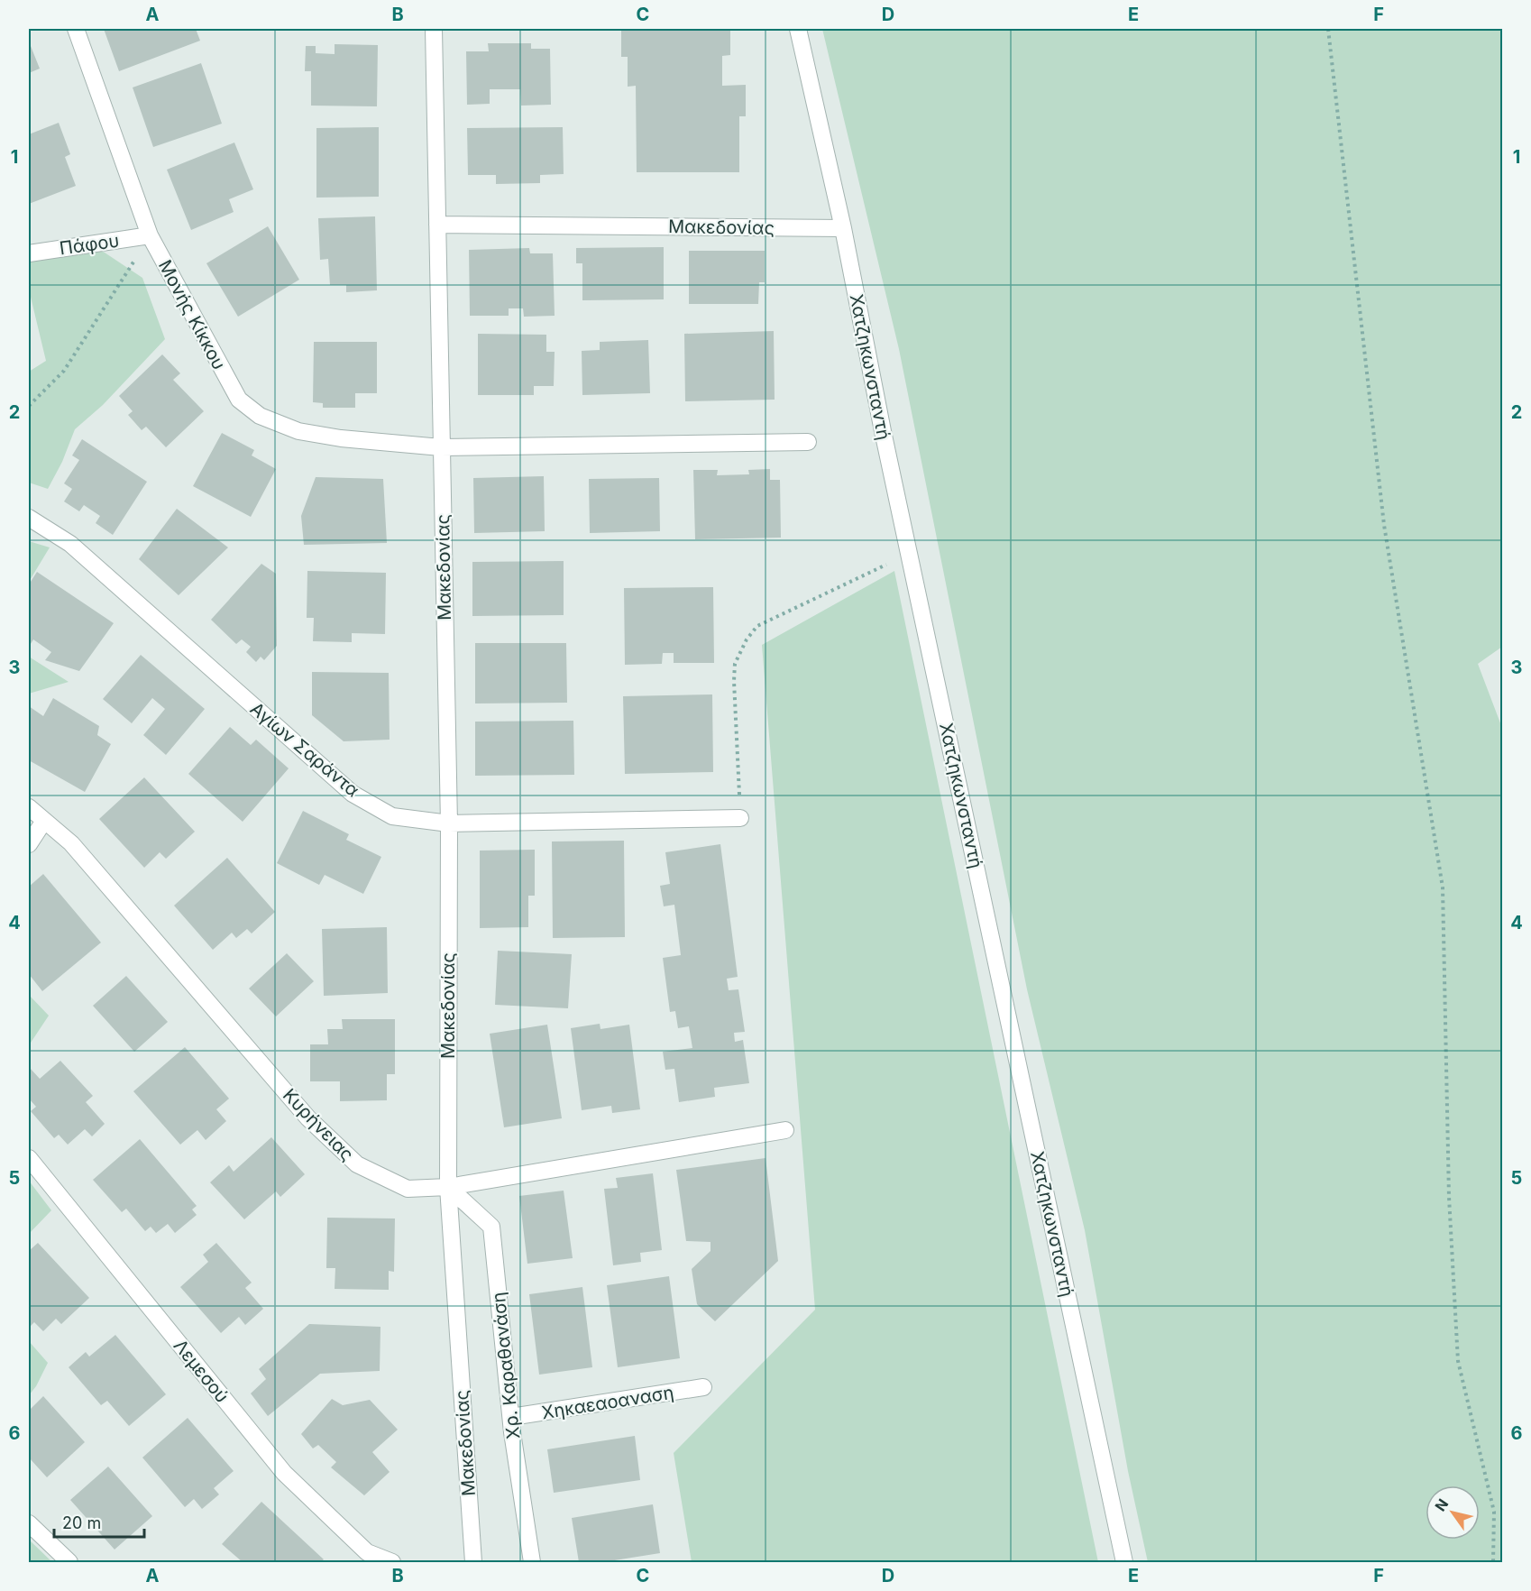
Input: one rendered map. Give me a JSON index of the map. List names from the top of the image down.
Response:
{
  "streets": {
    "street": [
      "Μακεδονίας",
      "Πάφου",
      "Μονής Κίκκου",
      "Χατζηκωνσταντή",
      "Αγίων Σαράντα",
      "Κυρήνειας",
      "Χρ. Καραθανάση",
      "Λεμεσού",
      "Χηκαεαοαναση"
    ]
  },
  "crossings": [
    ["Μακεδονίας", "Μονής Κίκκου"],
    ["Μακεδονίας", "Χατζηκωνσταντή"],
    ["Μακεδονίας", "Αγίων Σαράντα"],
    ["Μακεδονίας", "Κυρήνειας"],
    ["Μακεδονίας", "Χρ. Καραθανάση"],
    ["Πάφου", "Μονής Κίκκου"],
    ["Κυρήνειας", "Χρ. Καραθανάση"],
    ["Χρ. Καραθανάση", "Χηκαεαοαναση"]
  ],
  "scale_bar": "20 m",
  "north": "top left",
  "grid": {
    "columns": [
      "A",
      "B",
      "C",
      "D",
      "E",
      "F"
    ],
    "rows": [
      "1",
      "2",
      "3",
      "4",
      "5",
      "6"
    ]
  }
}
